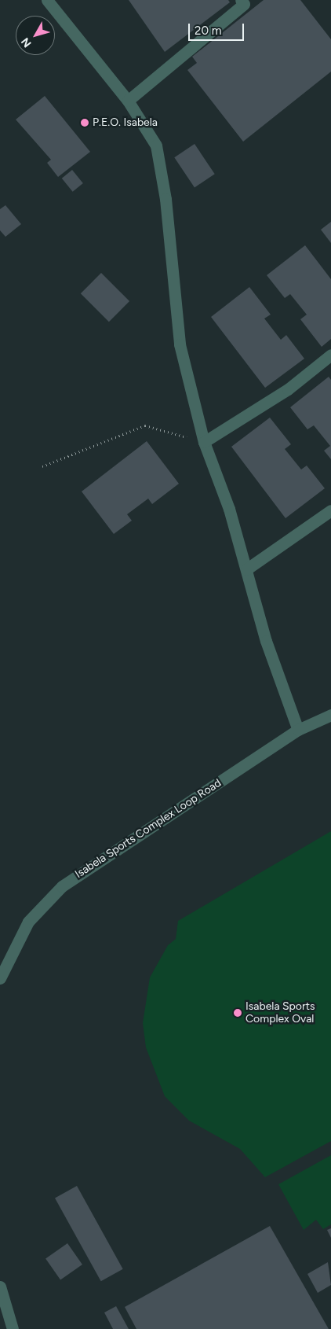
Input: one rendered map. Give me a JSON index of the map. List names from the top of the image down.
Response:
{
  "streets": {
    "street": ["Isabela Sports Complex Loop Road"]
  },
  "places": ["P.E.O. Isabela", "Isabela Sports Complex Oval"],
  "scale_bar": "20 m",
  "north": "bottom left"
}
